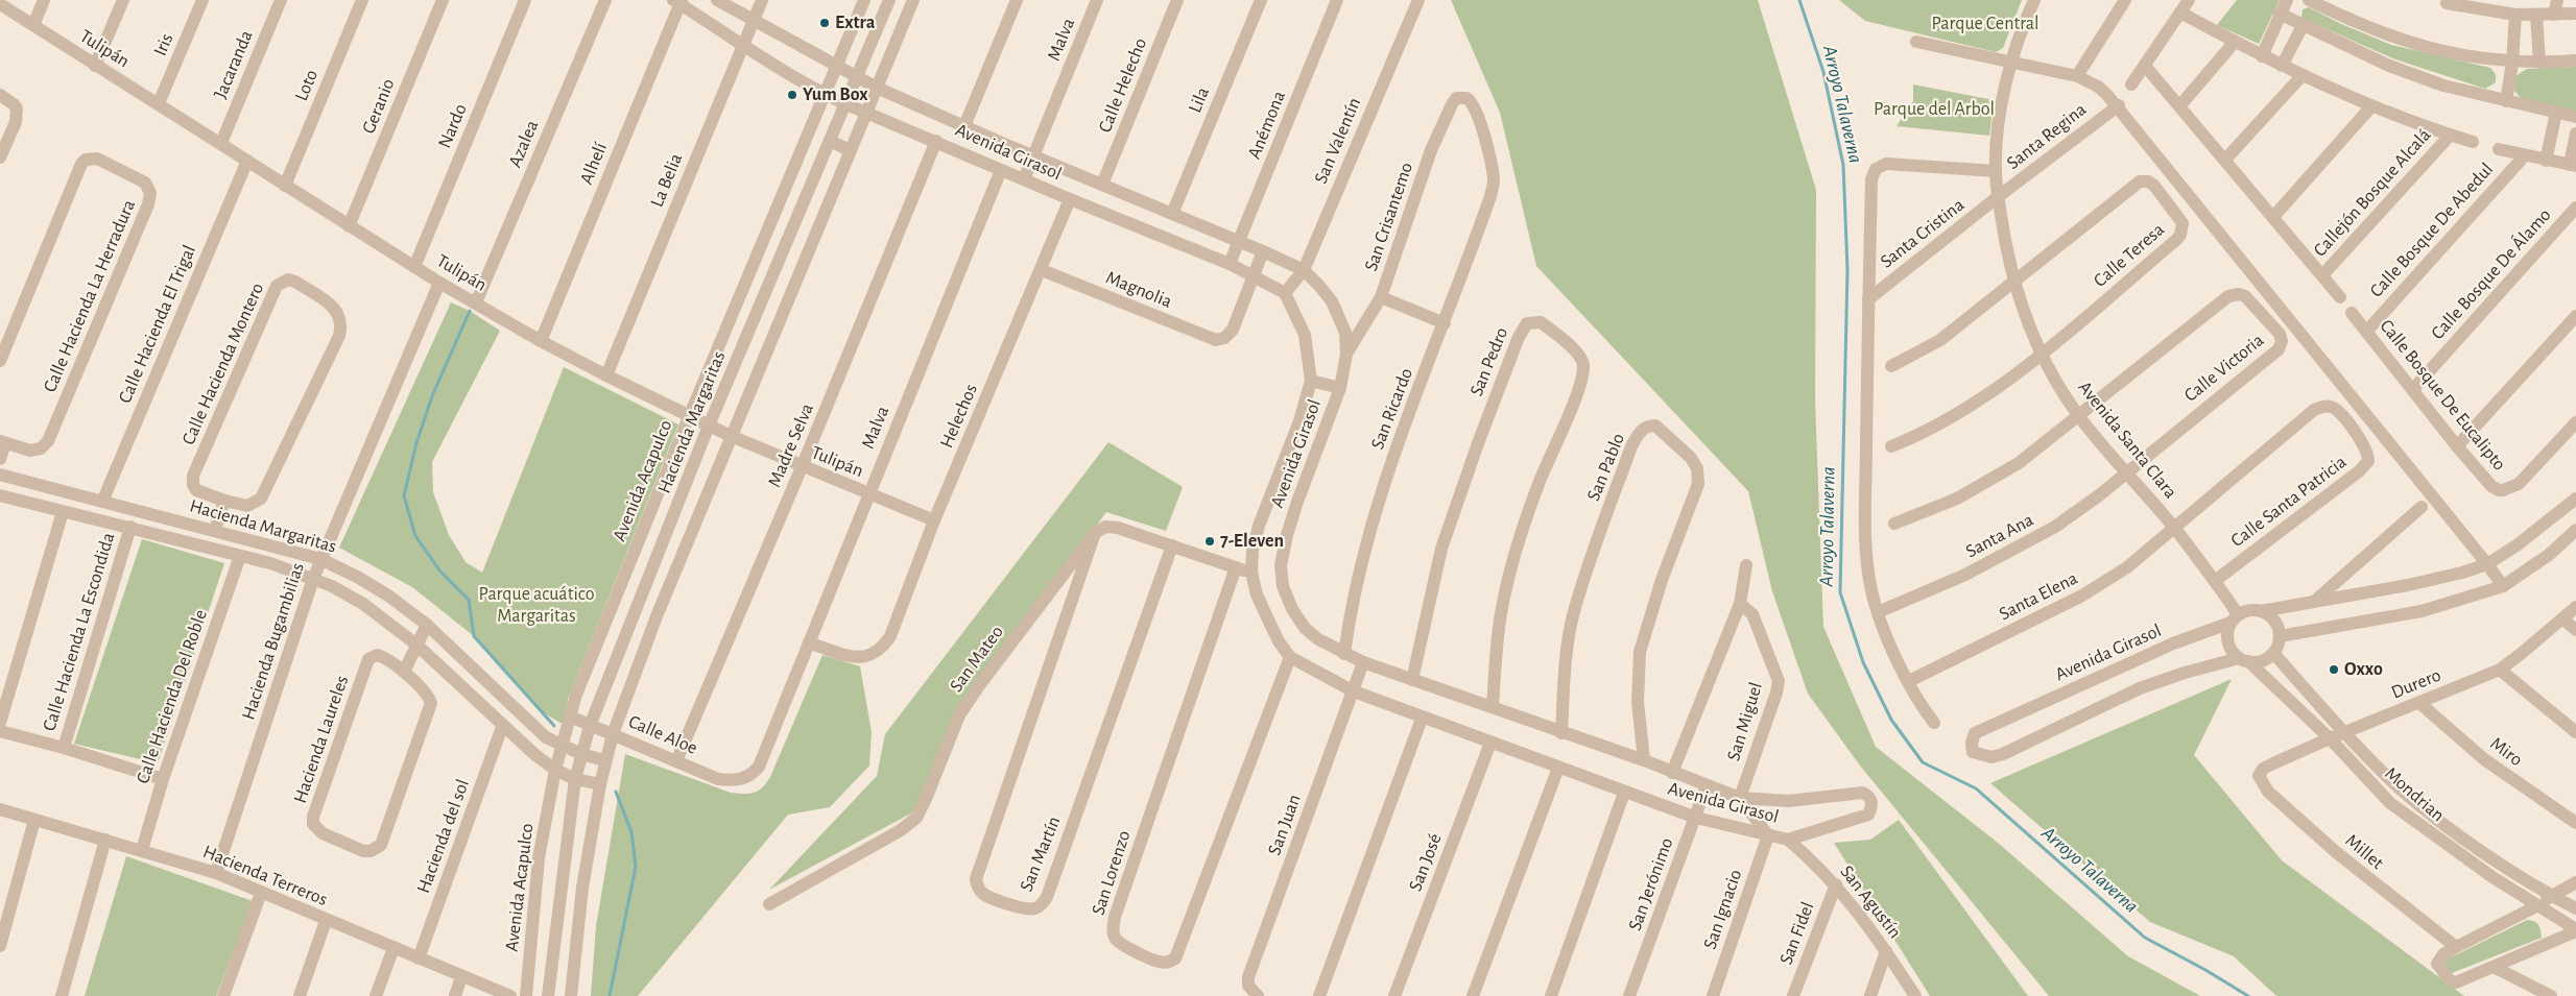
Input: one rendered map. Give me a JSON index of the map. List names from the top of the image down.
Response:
{
  "streets": {
    "street": [
      "Malva",
      "Iris",
      "Tulipán",
      "Jacaranda",
      "Loto",
      "Calle Helecho",
      "Lila",
      "Geranio",
      "Anémona",
      "Nardo",
      "Santa Regina",
      "San Valentín",
      "Azalea",
      "Avenida Girasol",
      "Alhelí",
      "La Belia",
      "Callejón Bosque Alcalá",
      "San Crisantemo",
      "Calle Bosque De Abedul",
      "Santa Cristina",
      "Calle Teresa",
      "Calle Bosque De Álamo",
      "Magnolia",
      "Calle Hacienda La Herradura",
      "Calle Hacienda El Trigal",
      "San Pedro",
      "Calle Hacienda Montero",
      "Calle Victoria",
      "Calle Bosque De Eucalipto",
      "San Ricardo",
      "Helechos",
      "Hacienda Margaritas",
      "Avenida Santa Clara",
      "Madre Selva",
      "San Pablo",
      "Avenida Acapulco",
      "Calle Santa Patricia",
      "Santa Ana",
      "Santa Elena",
      "Calle Hacienda La Escondida",
      "Hacienda Bugambilias",
      "San Mateo",
      "Durero",
      "Calle Hacienda Del Roble",
      "San Miguel",
      "Calle Aloe",
      "Hacienda Laureles",
      "Miro",
      "Mondrian",
      "San Juan",
      "Hacienda del sol",
      "Millet",
      "San Martín",
      "San José",
      "San Lorenzo",
      "Hacienda Terreros",
      "San Jerónimo",
      "San Agustín",
      "San Ignacio",
      "San Fidel"
    ]
  },
  "crossings": [
    ["Malva", "Tulipán"],
    ["Malva", "Avenida Girasol"],
    ["Malva", "Helechos"],
    ["Malva", "Calle Aloe"],
    ["Iris", "Tulipán"],
    ["Tulipán", "Jacaranda"],
    ["Tulipán", "Loto"],
    ["Tulipán", "Geranio"],
    ["Tulipán", "Nardo"],
    ["Tulipán", "Azalea"],
    ["Tulipán", "Alhelí"],
    ["Tulipán", "La Belia"],
    ["Tulipán", "Calle Hacienda El Trigal"],
    ["Tulipán", "Helechos"],
    ["Tulipán", "Hacienda Margaritas"],
    ["Tulipán", "Madre Selva"],
    ["Tulipán", "Avenida Acapulco"],
    ["Tulipán", "Hacienda Bugambilias"],
    ["Calle Helecho", "Avenida Girasol"],
    ["Lila", "Avenida Girasol"],
    ["Anémona", "Avenida Girasol"],
    ["Santa Regina", "Santa Cristina"],
    ["Santa Regina", "Avenida Santa Clara"],
    ["San Valentín", "Avenida Girasol"],
    ["Avenida Girasol", "Alhelí"],
    ["Avenida Girasol", "La Belia"],
    ["Avenida Girasol", "San Crisantemo"],
    ["Avenida Girasol", "Magnolia"],
    ["Avenida Girasol", "San Pedro"],
    ["Avenida Girasol", "San Ricardo"],
    ["Avenida Girasol", "Helechos"],
    ["Avenida Girasol", "Hacienda Margaritas"],
    ["Avenida Girasol", "Avenida Santa Clara"],
    ["Avenida Girasol", "Madre Selva"],
    ["Avenida Girasol", "San Pablo"],
    ["Avenida Girasol", "Avenida Acapulco"],
    ["Avenida Girasol", "San Miguel"],
    ["Avenida Girasol", "Mondrian"],
    ["Avenida Girasol", "San Juan"],
    ["Avenida Girasol", "San José"],
    ["Avenida Girasol", "San Lorenzo"],
    ["Avenida Girasol", "San Jerónimo"],
    ["Avenida Girasol", "San Agustín"],
    ["Avenida Girasol", "San Ignacio"],
    ["San Crisantemo", "San Ricardo"],
    ["Calle Bosque De Abedul", "Calle Bosque De Eucalipto"],
    ["Santa Cristina", "Avenida Santa Clara"],
    ["Calle Teresa", "Avenida Santa Clara"],
    ["Calle Bosque De Álamo", "Calle Bosque De Eucalipto"],
    ["Magnolia", "Helechos"],
    ["Calle Hacienda El Trigal", "Hacienda Margaritas"],
    ["Calle Victoria", "Avenida Santa Clara"],
    ["Calle Victoria", "Santa Ana"],
    ["Hacienda Margaritas", "Avenida Acapulco"],
    ["Hacienda Margaritas", "Calle Hacienda La Escondida"],
    ["Hacienda Margaritas", "Hacienda Bugambilias"],
    ["Hacienda Margaritas", "Calle Hacienda Del Roble"],
    ["Hacienda Margaritas", "Calle Aloe"],
    ["Hacienda Margaritas", "Hacienda del sol"],
    ["Avenida Santa Clara", "Calle Santa Patricia"],
    ["Avenida Santa Clara", "Santa Ana"],
    ["Avenida Santa Clara", "Santa Elena"],
    ["Avenida Santa Clara", "Mondrian"],
    ["Madre Selva", "Calle Aloe"],
    ["Avenida Acapulco", "Calle Aloe"],
    ["Calle Santa Patricia", "Santa Elena"],
    ["Hacienda Bugambilias", "Hacienda Terreros"],
    ["San Mateo", "San Martín"],
    ["Durero", "Miro"],
    ["Durero", "Mondrian"],
    ["Durero", "Millet"],
    ["Calle Hacienda Del Roble", "Hacienda Terreros"],
    ["Hacienda del sol", "Hacienda Terreros"],
    ["San Agustín", "San Fidel"]
  ],
  "water": ["Arroyo Talaverna"],
  "parks": ["Parque Central", "Parque del Arbol", "Parque acuático Margaritas"],
  "places": [
    "Extra",
    "Yum Box",
    "7-Eleven",
    "Oxxo"
  ]
}
